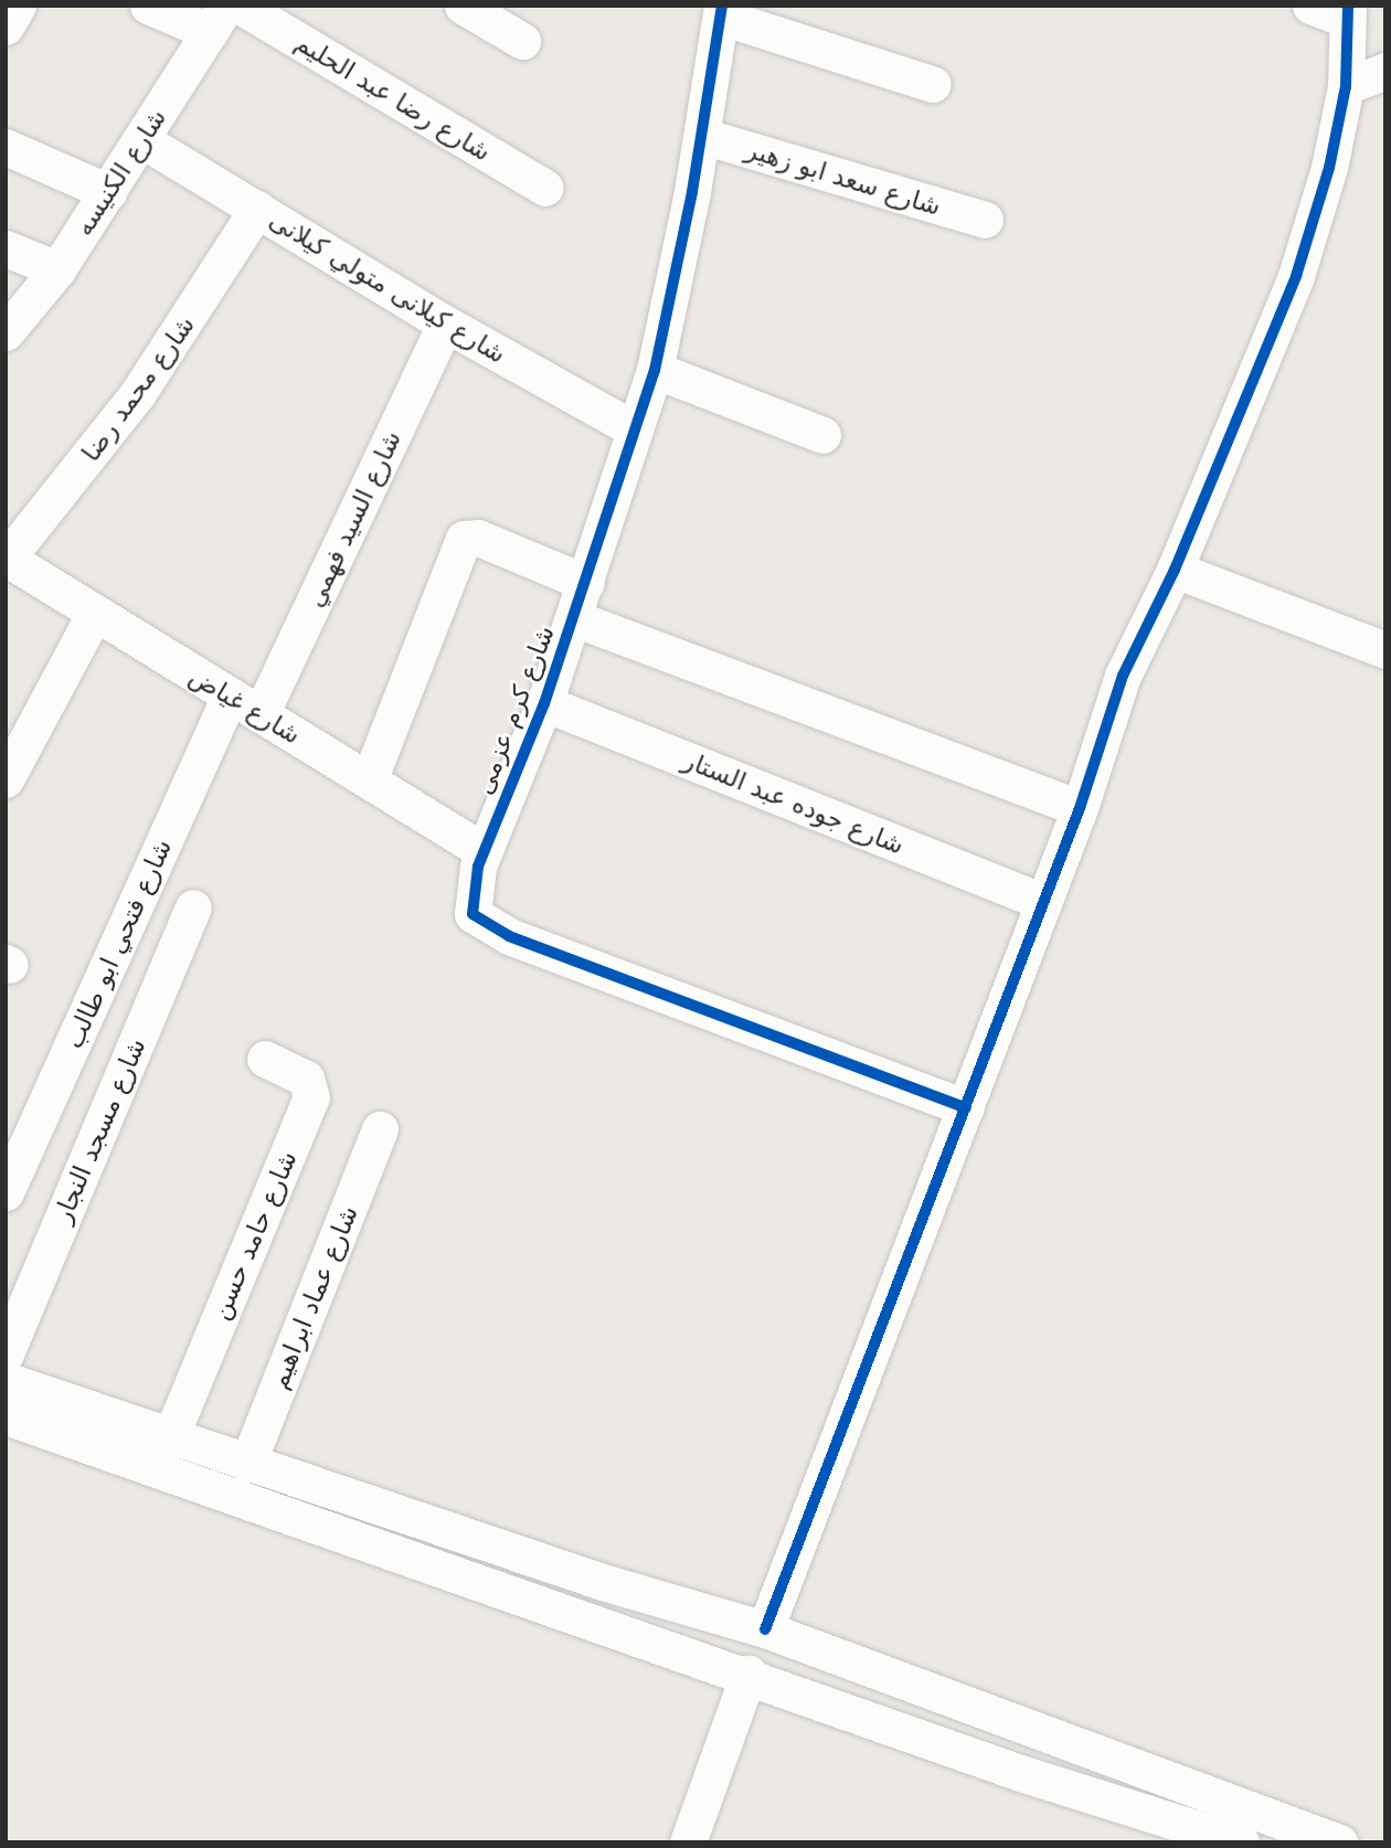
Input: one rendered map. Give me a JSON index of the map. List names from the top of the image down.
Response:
{
  "streets": {
    "street": [
      "شارع رضا عبد الحليم",
      "شارع الكنيسه",
      "شارع سعد ابو زهير",
      "شارع كيلانى متولي كيلانى",
      "شارع محمد رضا",
      "شارع السيد فهمي",
      "شارع غياض",
      "شارع كرم عزمى",
      "شارع جوده عبد الستار",
      "شارع فتحي ابو طالب",
      "شارع مسجد النجار",
      "شارع حامد حسن",
      "شارع عماد ابراهيم"
    ]
  },
  "crossings": [
    ["شارع الكنيسه", "شارع كيلانى متولي كيلانى"],
    ["شارع سعد ابو زهير", "شارع كرم عزمى"],
    ["شارع كيلانى متولي كيلانى", "شارع محمد رضا"],
    ["شارع كيلانى متولي كيلانى", "شارع السيد فهمي"],
    ["شارع كيلانى متولي كيلانى", "شارع كرم عزمى"],
    ["شارع محمد رضا", "شارع غياض"],
    ["شارع السيد فهمي", "شارع غياض"],
    ["شارع غياض", "شارع كرم عزمى"],
    ["شارع غياض", "شارع فتحي ابو طالب"],
    ["شارع كرم عزمى", "شارع جوده عبد الستار"]
  ]
}
